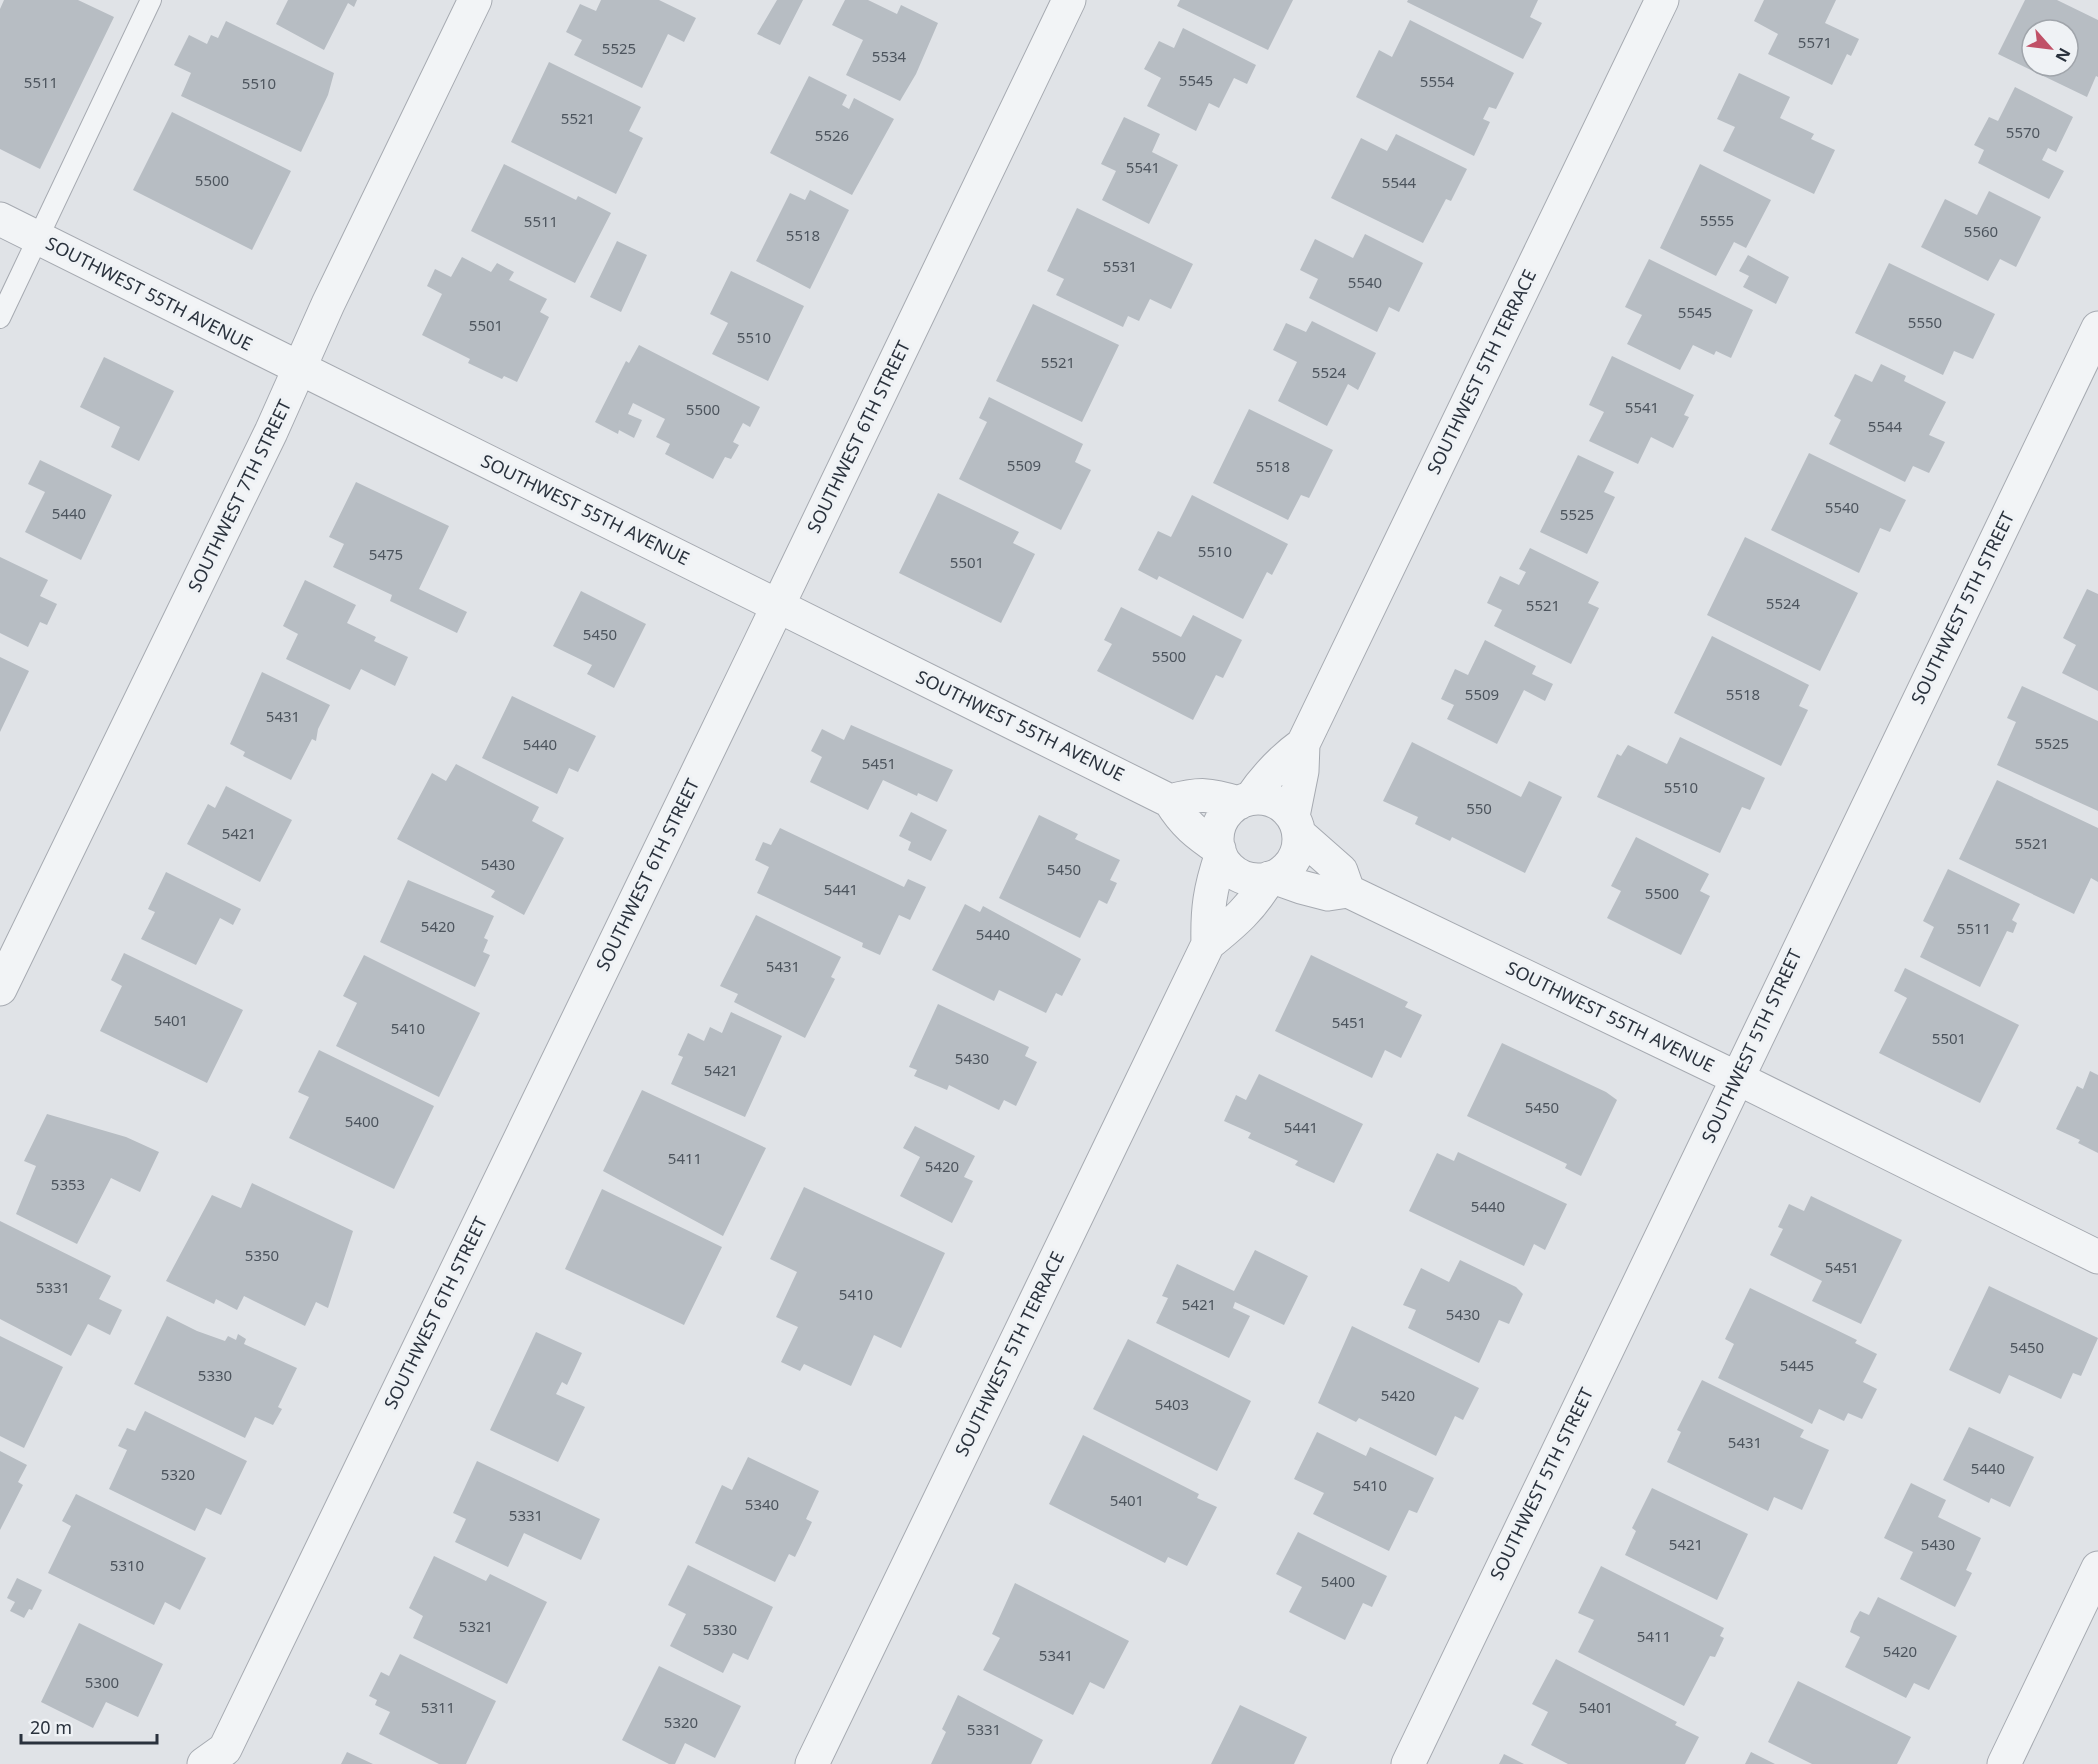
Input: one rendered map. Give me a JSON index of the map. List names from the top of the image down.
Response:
{
  "streets": {
    "street": [
      "SOUTHWEST 55TH AVENUE",
      "SOUTHWEST 5TH TERRACE",
      "SOUTHWEST 6TH STREET",
      "SOUTHWEST 7TH STREET",
      "SOUTHWEST 5TH STREET"
    ]
  },
  "crossings": [
    ["SOUTHWEST 55TH AVENUE", "SOUTHWEST 5TH TERRACE"],
    ["SOUTHWEST 55TH AVENUE", "SOUTHWEST 6TH STREET"],
    ["SOUTHWEST 55TH AVENUE", "SOUTHWEST 7TH STREET"],
    ["SOUTHWEST 55TH AVENUE", "SOUTHWEST 5TH STREET"]
  ],
  "house_numbers": [
    "5571",
    "5525",
    "5534",
    "5545",
    "5554",
    "5511",
    "5510",
    "5521",
    "5570",
    "5526",
    "5541",
    "5500",
    "5544",
    "5555",
    "5511",
    "5560",
    "5518",
    "5531",
    "5540",
    "5545",
    "5550",
    "5501",
    "5510",
    "5521",
    "5524",
    "5541",
    "5500",
    "5544",
    "5509",
    "5518",
    "5540",
    "5440",
    "5525",
    "5510",
    "5475",
    "5501",
    "5524",
    "5521",
    "5450",
    "5500",
    "5509",
    "5518",
    "5431",
    "5525",
    "5440",
    "5451",
    "5510",
    "550",
    "5421",
    "5521",
    "5430",
    "5450",
    "5441",
    "5500",
    "5420",
    "5511",
    "5440",
    "5431",
    "5401",
    "5451",
    "5410",
    "5501",
    "5430",
    "5421",
    "5450",
    "5400",
    "5441",
    "5411",
    "5420",
    "5353",
    "5440",
    "5350",
    "5451",
    "5331",
    "5410",
    "5421",
    "5430",
    "5450",
    "5445",
    "5330",
    "5420",
    "5403",
    "5431",
    "5440",
    "5320",
    "5410",
    "5401",
    "5340",
    "5331",
    "5421",
    "5430",
    "5310",
    "5400",
    "5321",
    "5330",
    "5411",
    "5420",
    "5341",
    "5300",
    "5311",
    "5401",
    "5320",
    "5331"
  ],
  "scale_bar": "20 m",
  "north": "bottom right"
}
